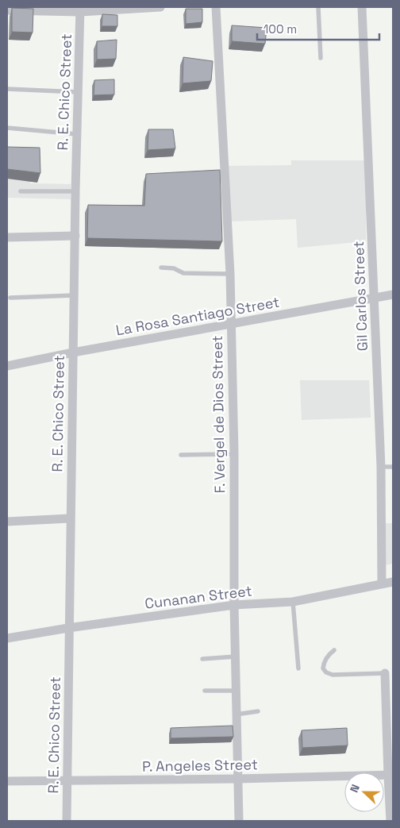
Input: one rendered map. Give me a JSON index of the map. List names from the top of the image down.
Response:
{
  "streets": {
    "street": [
      "R. E. Chico Street",
      "Gil Carlos Street",
      "La Rosa Santiago Street",
      "F. Vergel de Dios Street",
      "Cunanan Street",
      "P. Angeles Street"
    ]
  },
  "crossings": [
    ["R. E. Chico Street", "La Rosa Santiago Street"],
    ["R. E. Chico Street", "Cunanan Street"],
    ["R. E. Chico Street", "P. Angeles Street"],
    ["Gil Carlos Street", "La Rosa Santiago Street"],
    ["Gil Carlos Street", "Cunanan Street"],
    ["La Rosa Santiago Street", "F. Vergel de Dios Street"],
    ["F. Vergel de Dios Street", "Cunanan Street"],
    ["F. Vergel de Dios Street", "P. Angeles Street"]
  ],
  "scale_bar": "100 m",
  "north": "left"
}
